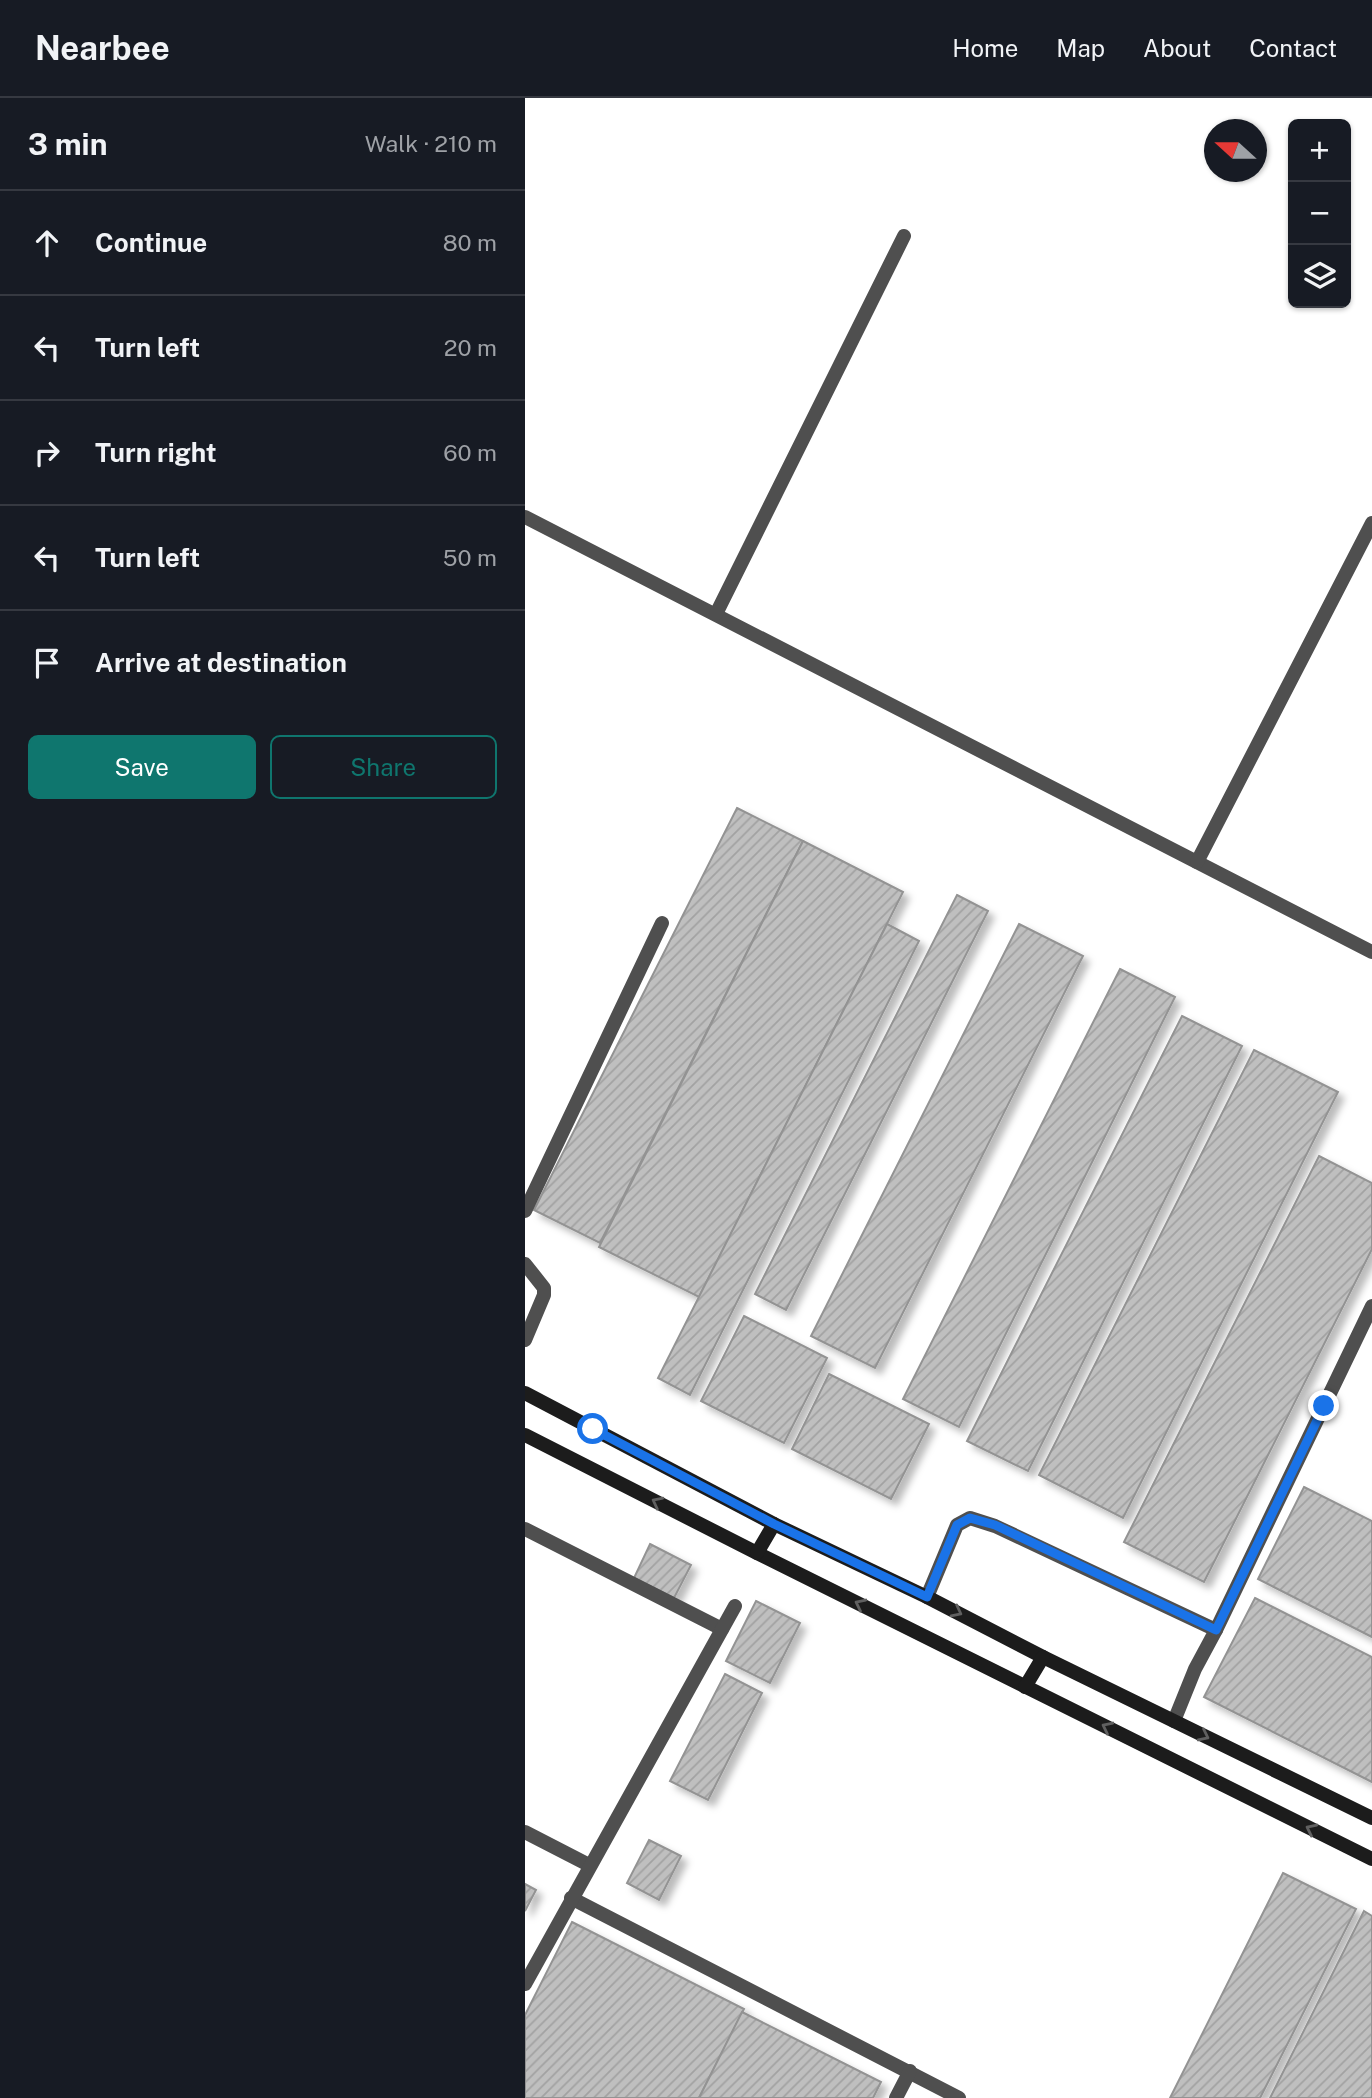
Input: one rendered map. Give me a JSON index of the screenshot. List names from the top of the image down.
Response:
{
  "north": "left",
  "page": {
    "header": "Nearbee",
    "nav": [
      "Home",
      "Map",
      "About",
      "Contact"
    ],
    "heading": ["3 min", "Walk · 210 m"],
    "map_buttons": ["+", "−"],
    "list": [
      ["Continue", "80 m"],
      ["Turn left", "20 m"],
      ["Turn right", "60 m"],
      ["Turn left", "50 m"],
      "Arrive at destination"
    ],
    "buttons": ["Save", "Share"]
  }
}
